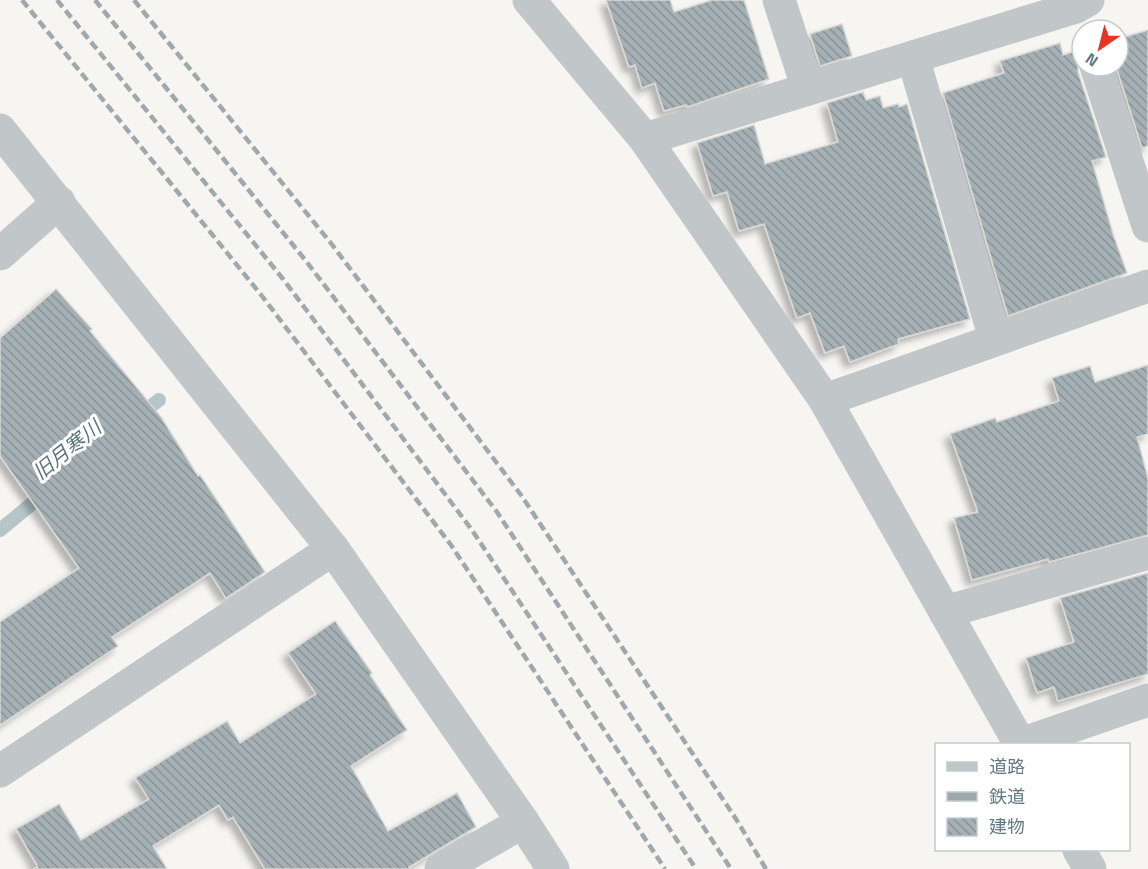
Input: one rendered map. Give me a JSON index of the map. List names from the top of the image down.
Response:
{
  "water": ["旧月寒川"],
  "legend": ["道路", "鉄道", "建物"],
  "north": "bottom left"
}
